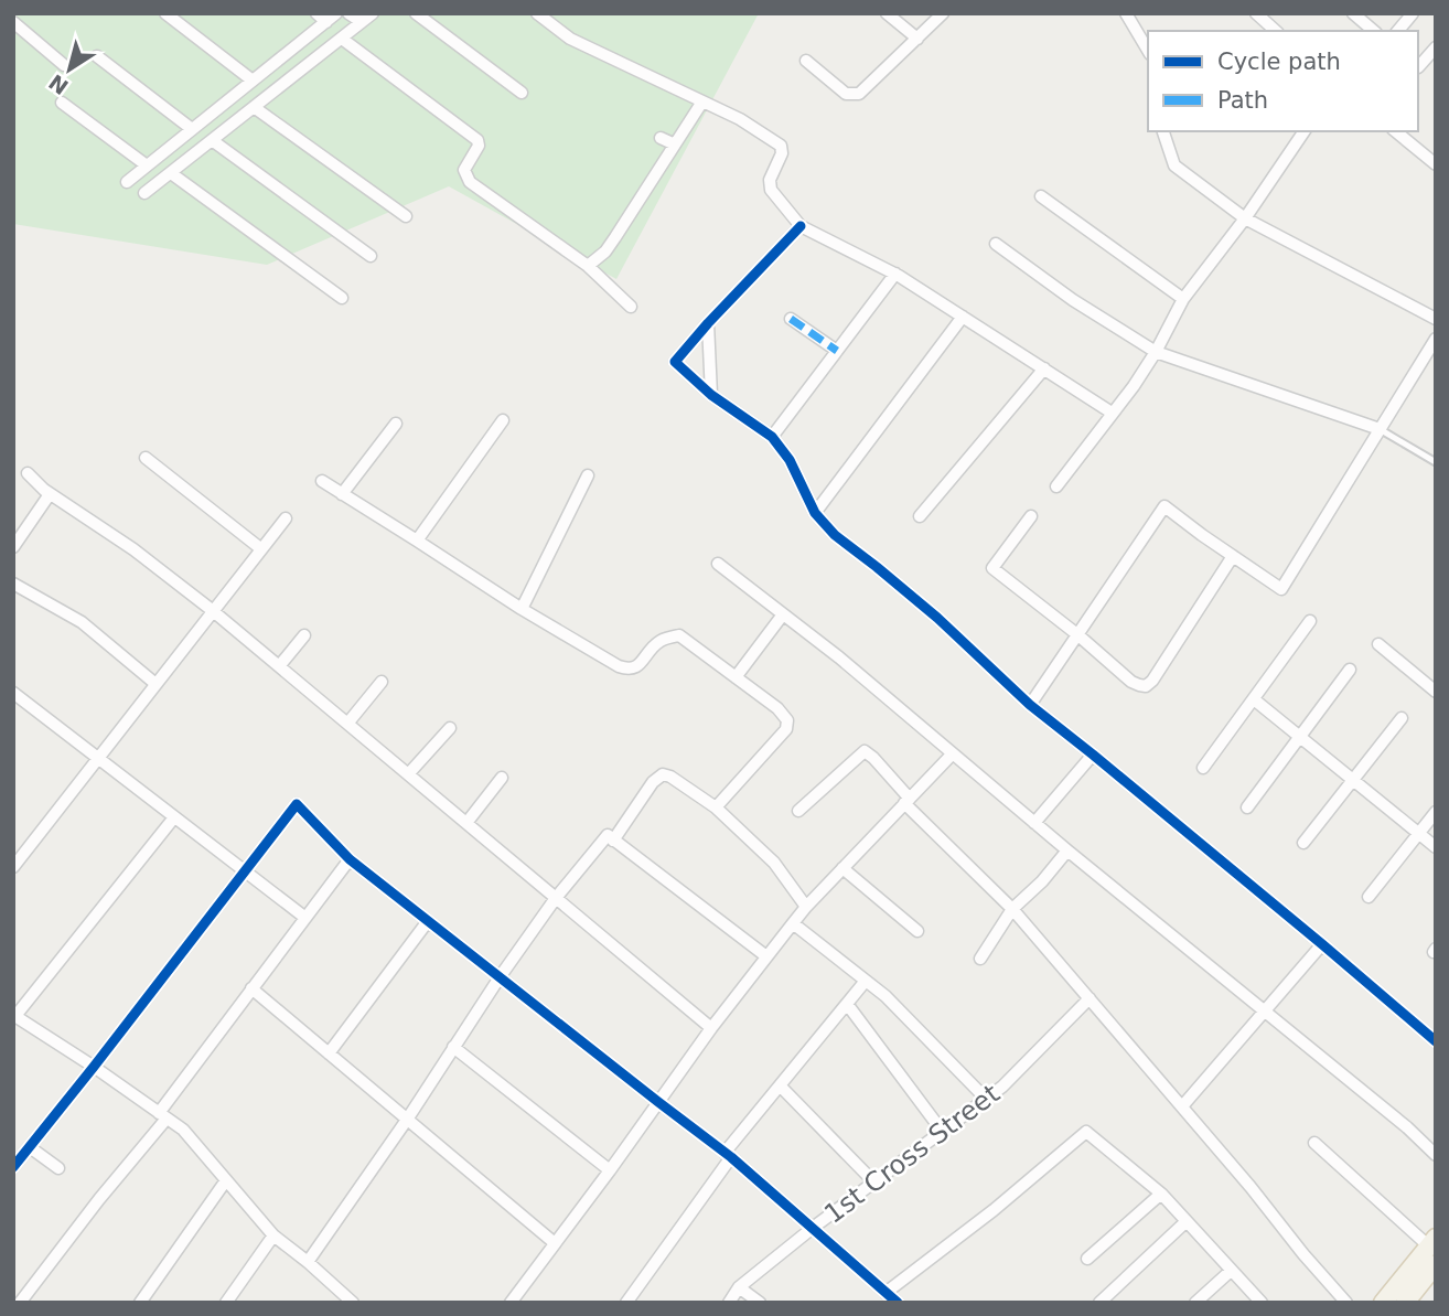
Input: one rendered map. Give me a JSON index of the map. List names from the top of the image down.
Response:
{
  "streets": {
    "street": ["1st Cross Street"]
  },
  "legend": ["Cycle path", "Path"],
  "north": "bottom left"
}
